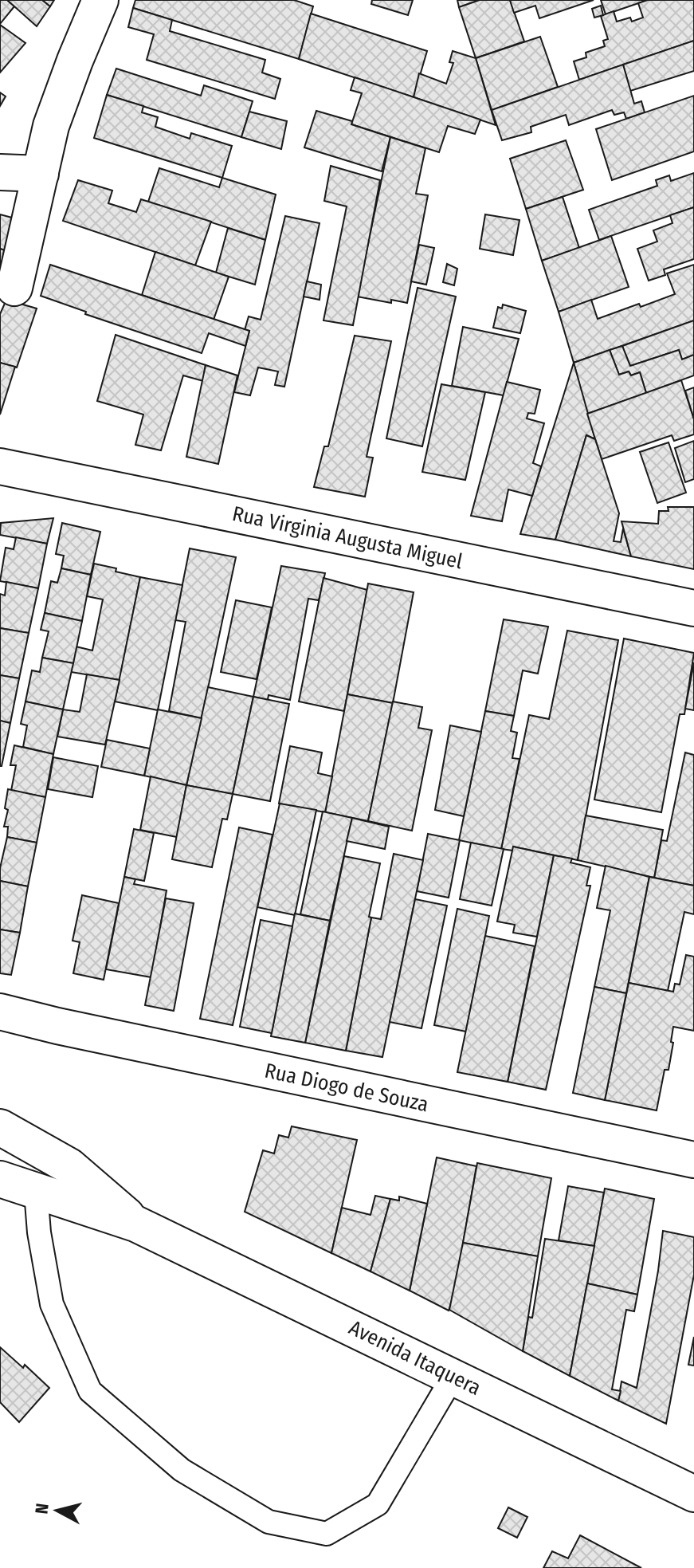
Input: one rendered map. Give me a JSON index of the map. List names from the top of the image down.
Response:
{
  "streets": {
    "street": ["Rua Virginia Augusta Miguel", "Rua Diogo de Souza", "Avenida Itaquera"]
  },
  "north": "left"
}
